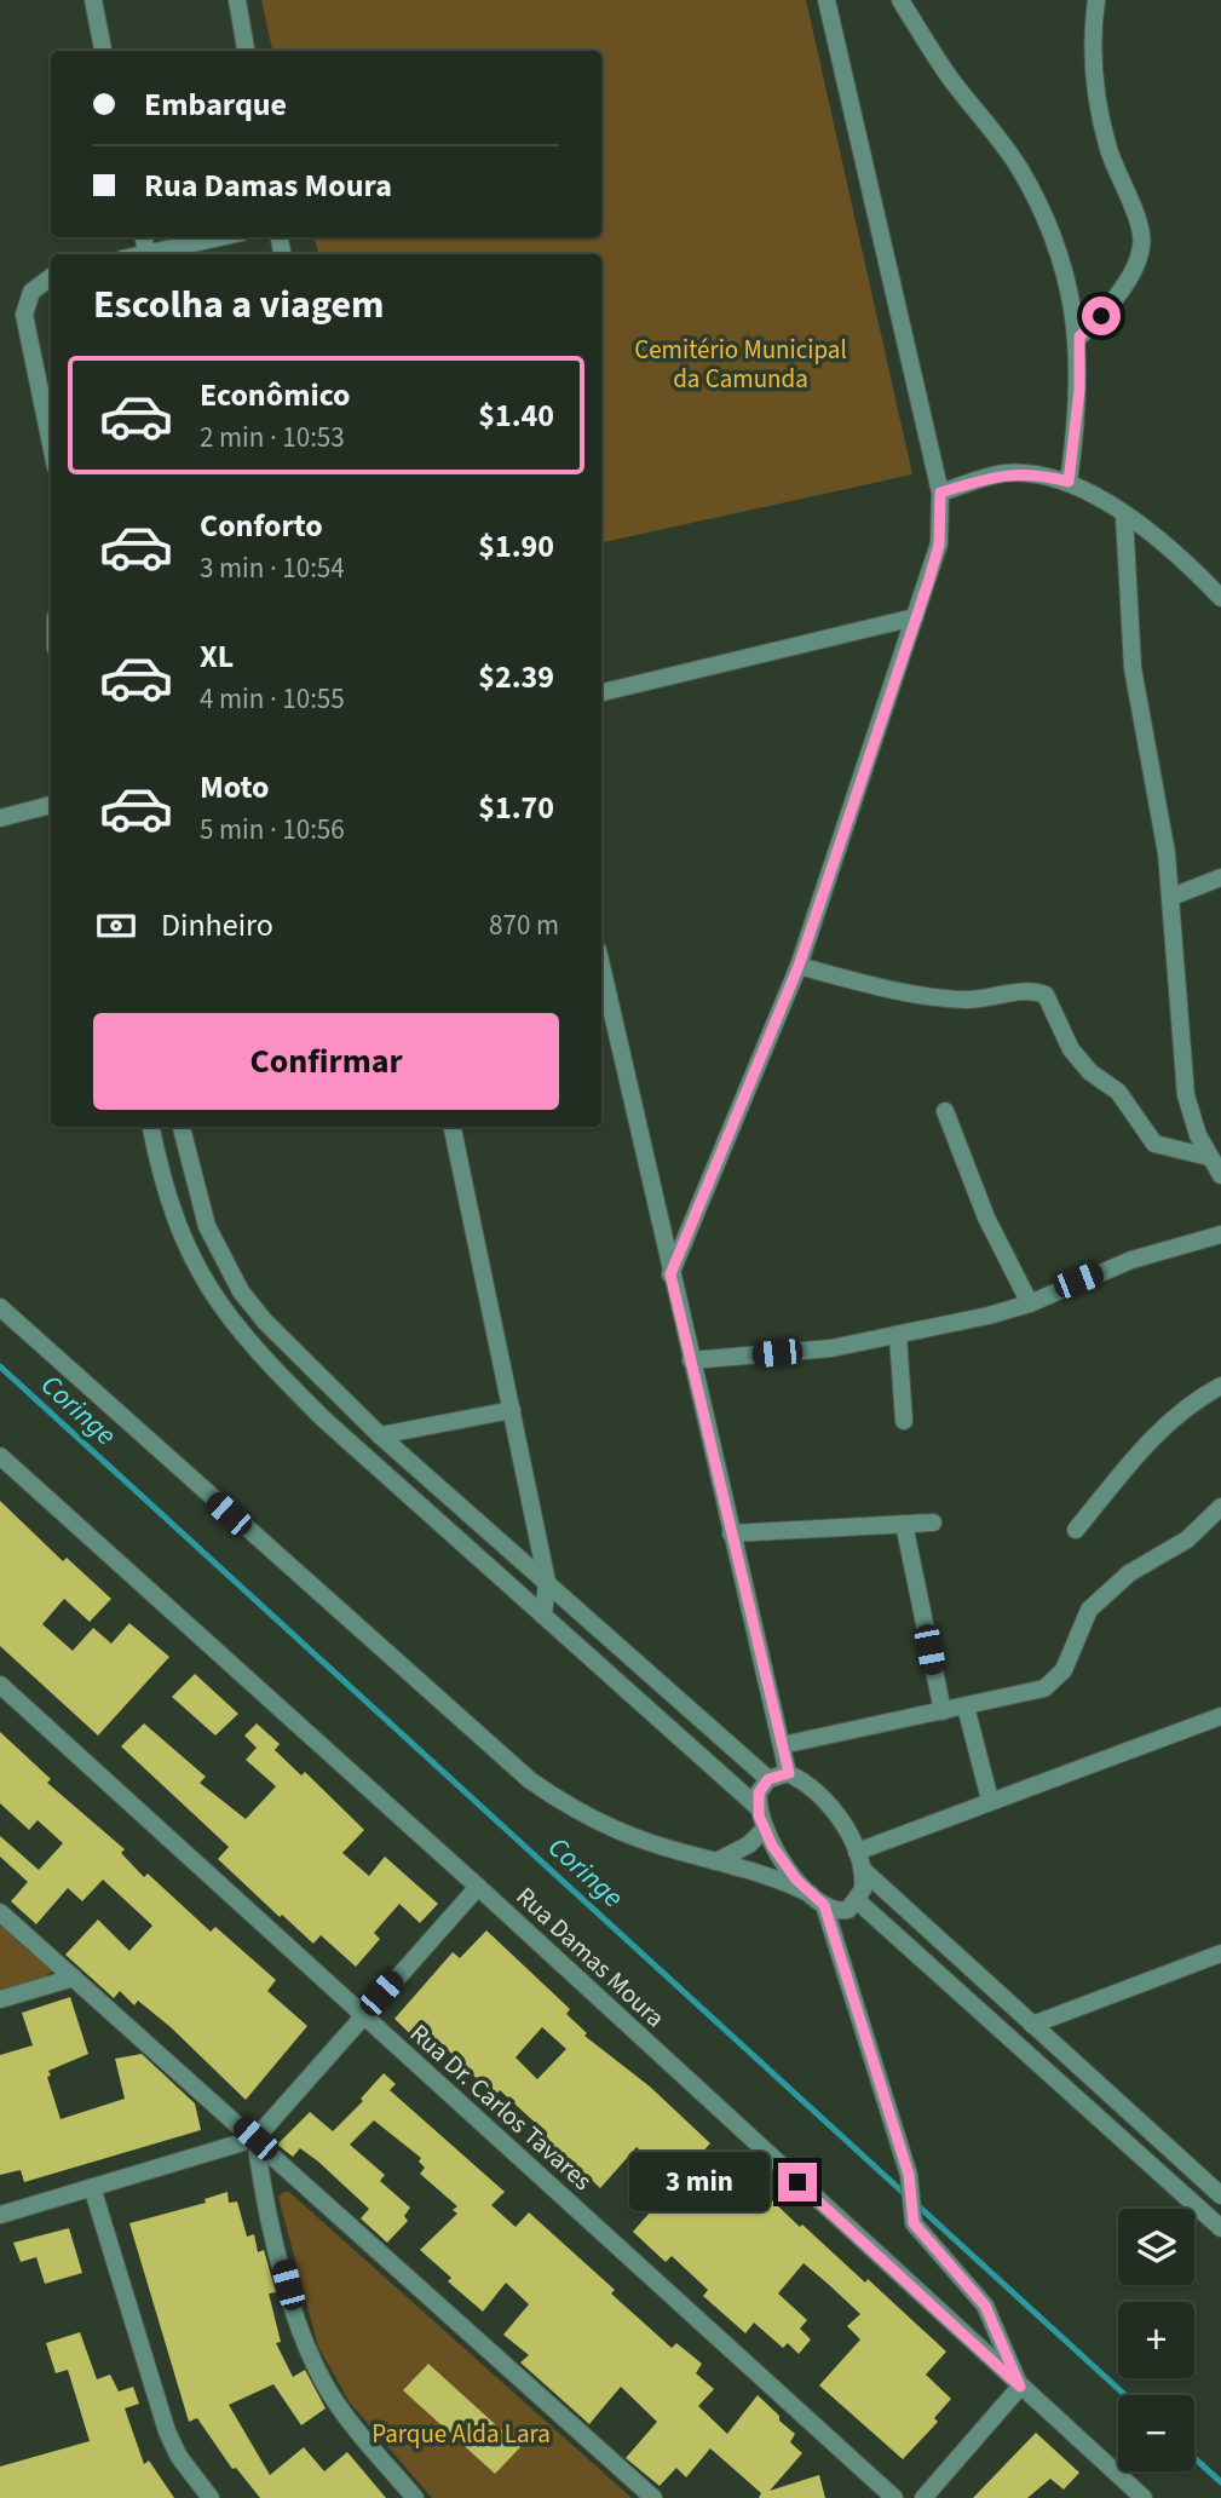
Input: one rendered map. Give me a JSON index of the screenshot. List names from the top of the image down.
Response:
{
  "streets": {
    "street": ["Rua Damas Moura", "Rua Dr. Carlos Tavares"]
  },
  "water": ["Coringe"],
  "parks": ["Cemitério Municipal da Camunda", "Parque Alda Lara"],
  "page": {
    "banner": ["Embarque", "Rua Damas Moura"],
    "heading": "Escolha a viagem",
    "list": [
      {
        "name": "Econômico",
        "note": "2 min · 10:53",
        "value": "$1.40"
      },
      {
        "name": "Conforto",
        "note": "3 min · 10:54",
        "value": "$1.90"
      },
      {
        "name": "XL",
        "note": "4 min · 10:55",
        "value": "$2.39"
      },
      {
        "name": "Moto",
        "note": "5 min · 10:56",
        "value": "$1.70"
      }
    ],
    "pay": ["Dinheiro", "870 m"],
    "buttons": "Confirmar",
    "bubble": "3 min",
    "map_buttons": ["+", "−"]
  }
}
